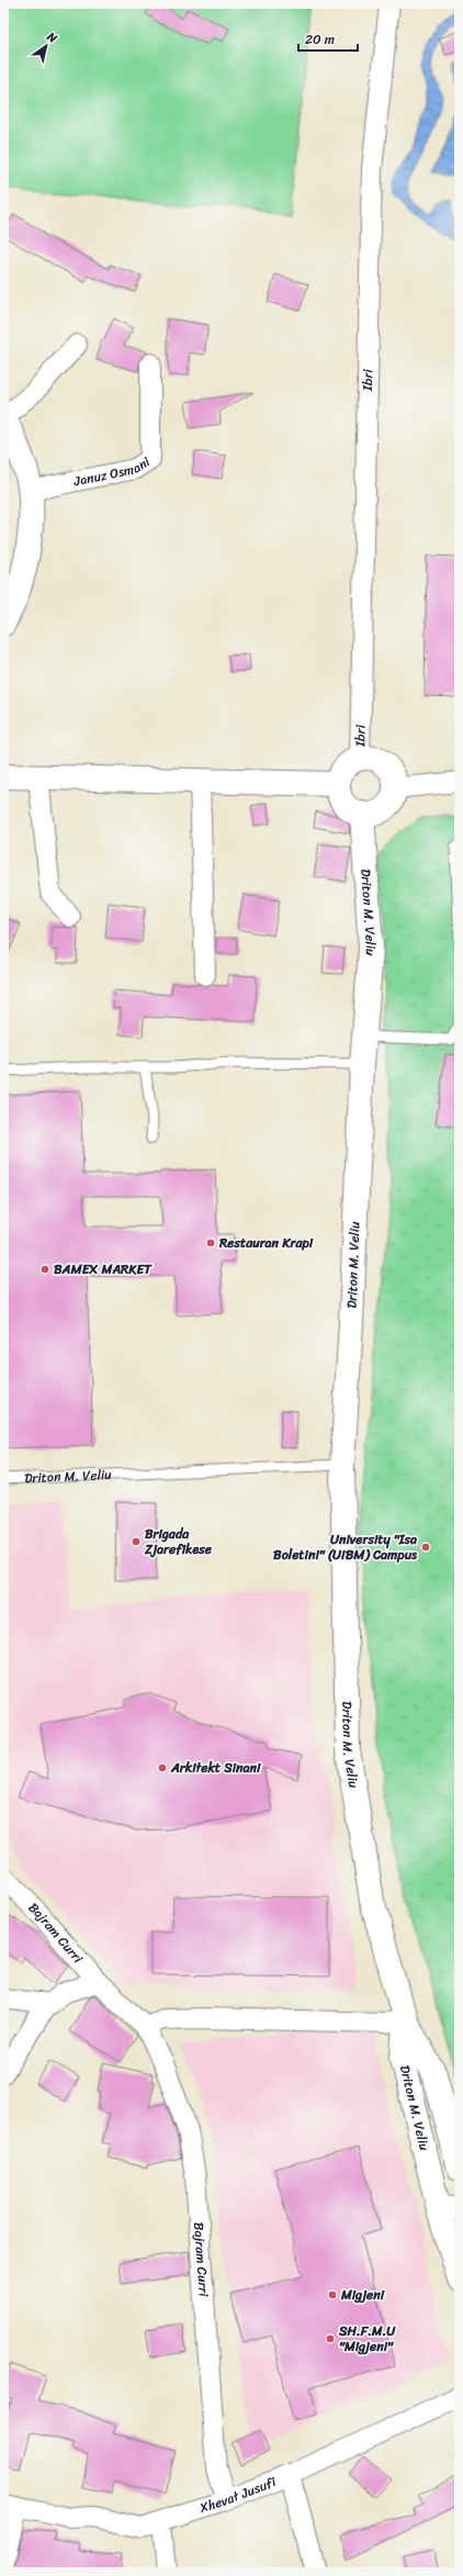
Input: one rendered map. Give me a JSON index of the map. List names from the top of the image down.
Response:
{
  "streets": {
    "street": [
      "Ibri",
      "Januz Osmani",
      "Driton M. Veliu",
      "Bajram Curri",
      "Xhevat Jusufi"
    ]
  },
  "crossings": [
    ["Ibri", "Driton M. Veliu"],
    ["Bajram Curri", "Xhevat Jusufi"]
  ],
  "places": [
    "Restauran Krapi",
    "BAMEX MARKET",
    "Brigada Zjarefikese",
    "University \"Isa Boletini\" (UIBM) Campus",
    "Arkitekt Sinani",
    "Migjeni",
    "SH.F.M.U \"Migjeni\""
  ],
  "scale_bar": "20 m",
  "north": "top right"
}
